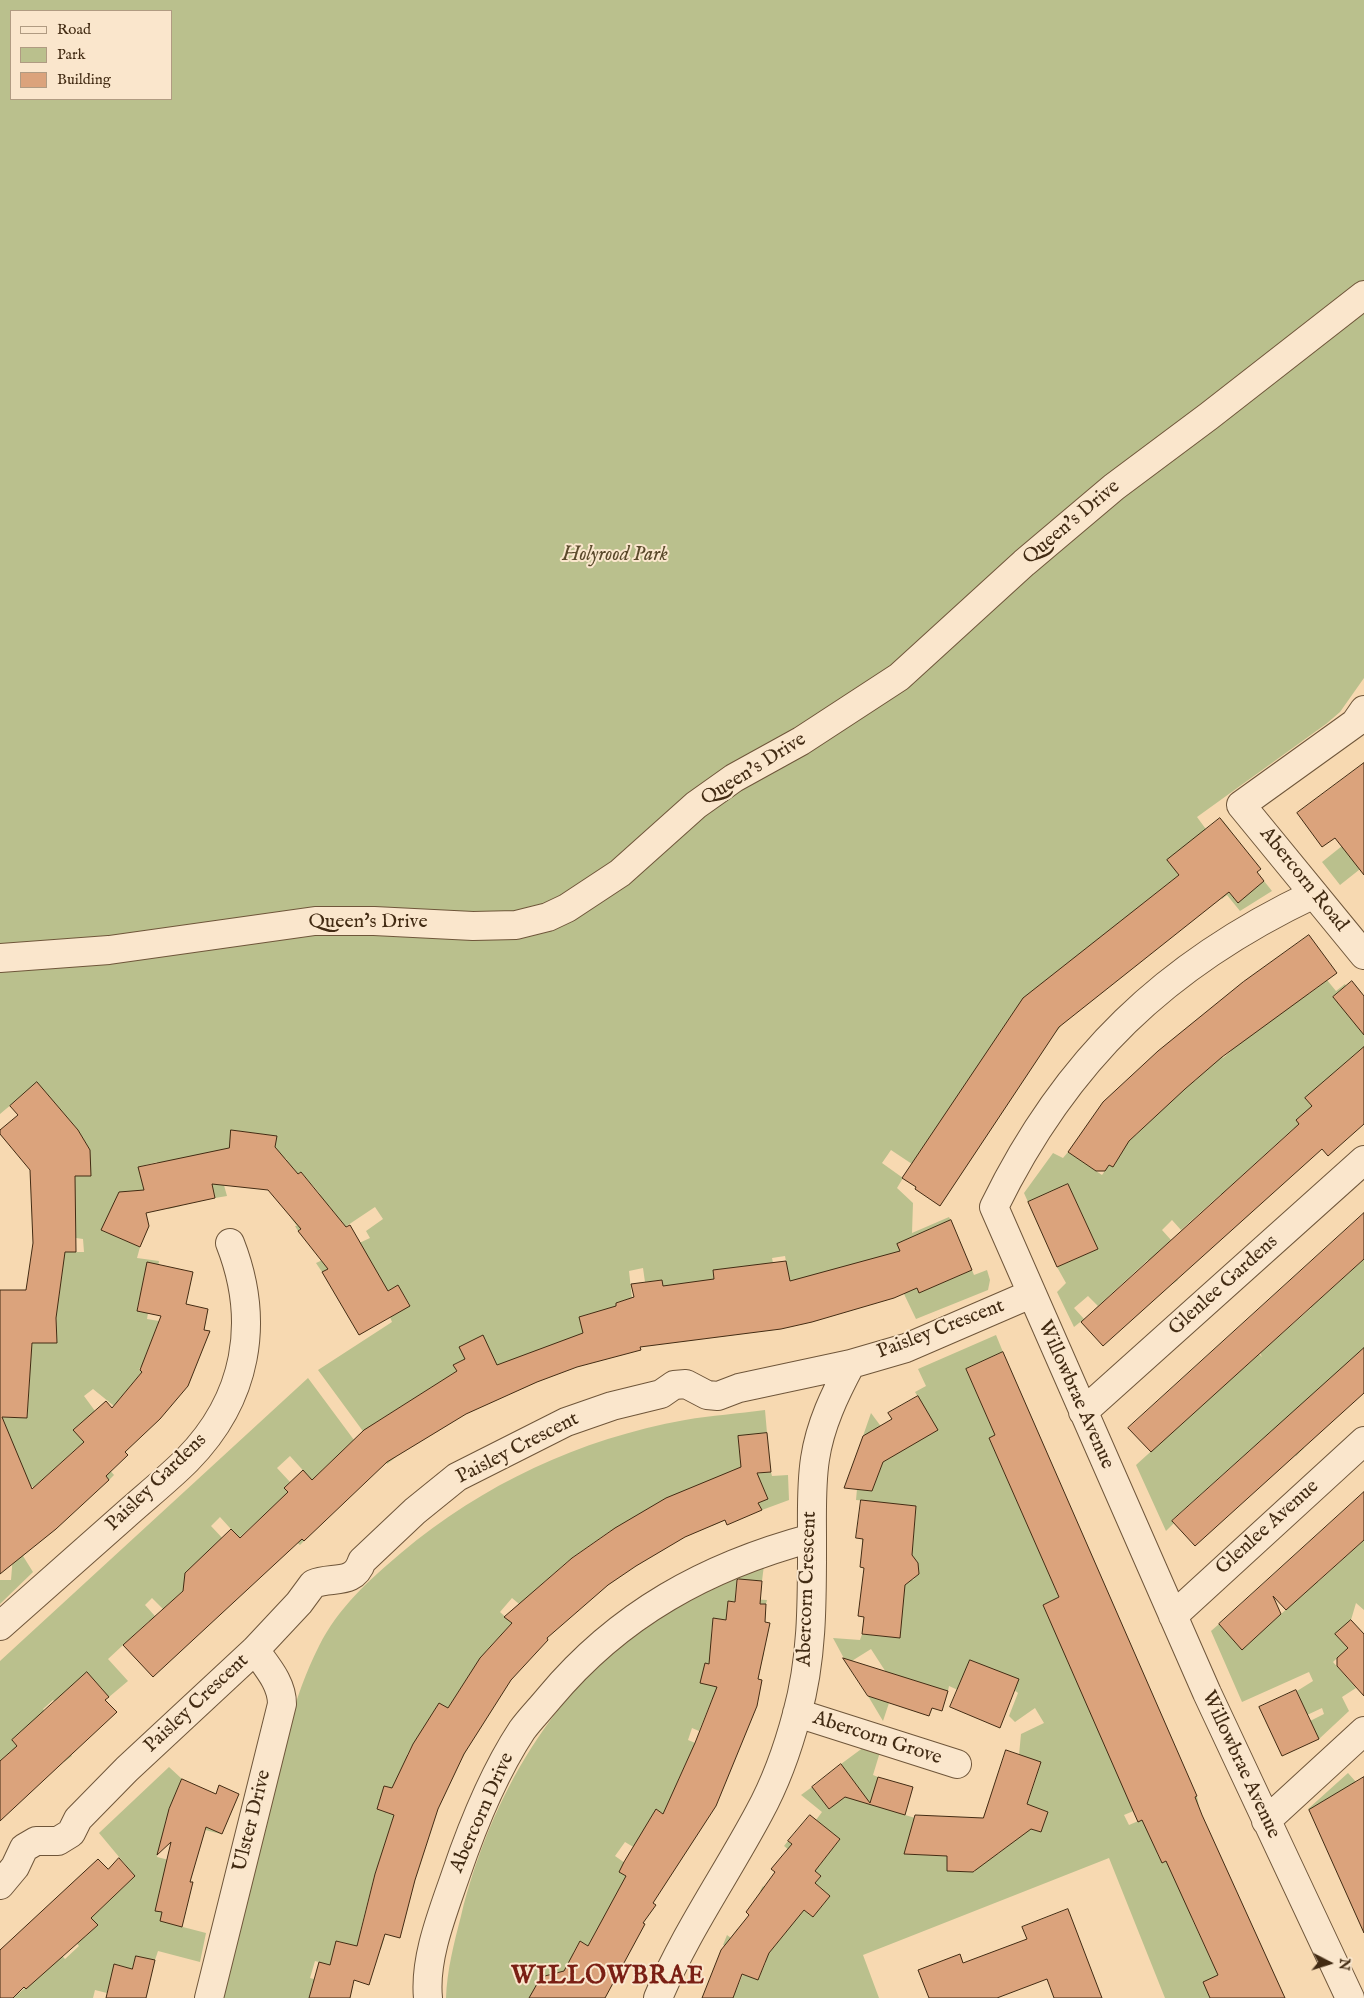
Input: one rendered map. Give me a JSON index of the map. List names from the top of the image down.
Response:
{
  "streets": {
    "street": [
      "Queen's Drive",
      "Abercorn Road",
      "Glenlee Gardens",
      "Paisley Crescent",
      "Willowbrae Avenue",
      "Paisley Gardens",
      "Glenlee Avenue",
      "Abercorn Crescent",
      "Abercorn Grove",
      "Abercorn Drive",
      "Ulster Drive"
    ]
  },
  "crossings": [
    ["Abercorn Road", "Willowbrae Avenue"],
    ["Glenlee Gardens", "Willowbrae Avenue"],
    ["Paisley Crescent", "Willowbrae Avenue"],
    ["Paisley Crescent", "Abercorn Crescent"],
    ["Paisley Crescent", "Ulster Drive"],
    ["Willowbrae Avenue", "Glenlee Avenue"],
    ["Abercorn Crescent", "Abercorn Grove"],
    ["Abercorn Crescent", "Abercorn Drive"]
  ],
  "districts": ["WILLOWBRAE"],
  "parks": ["Holyrood Park"],
  "legend": ["Road", "Park", "Building"],
  "north": "right"
}
